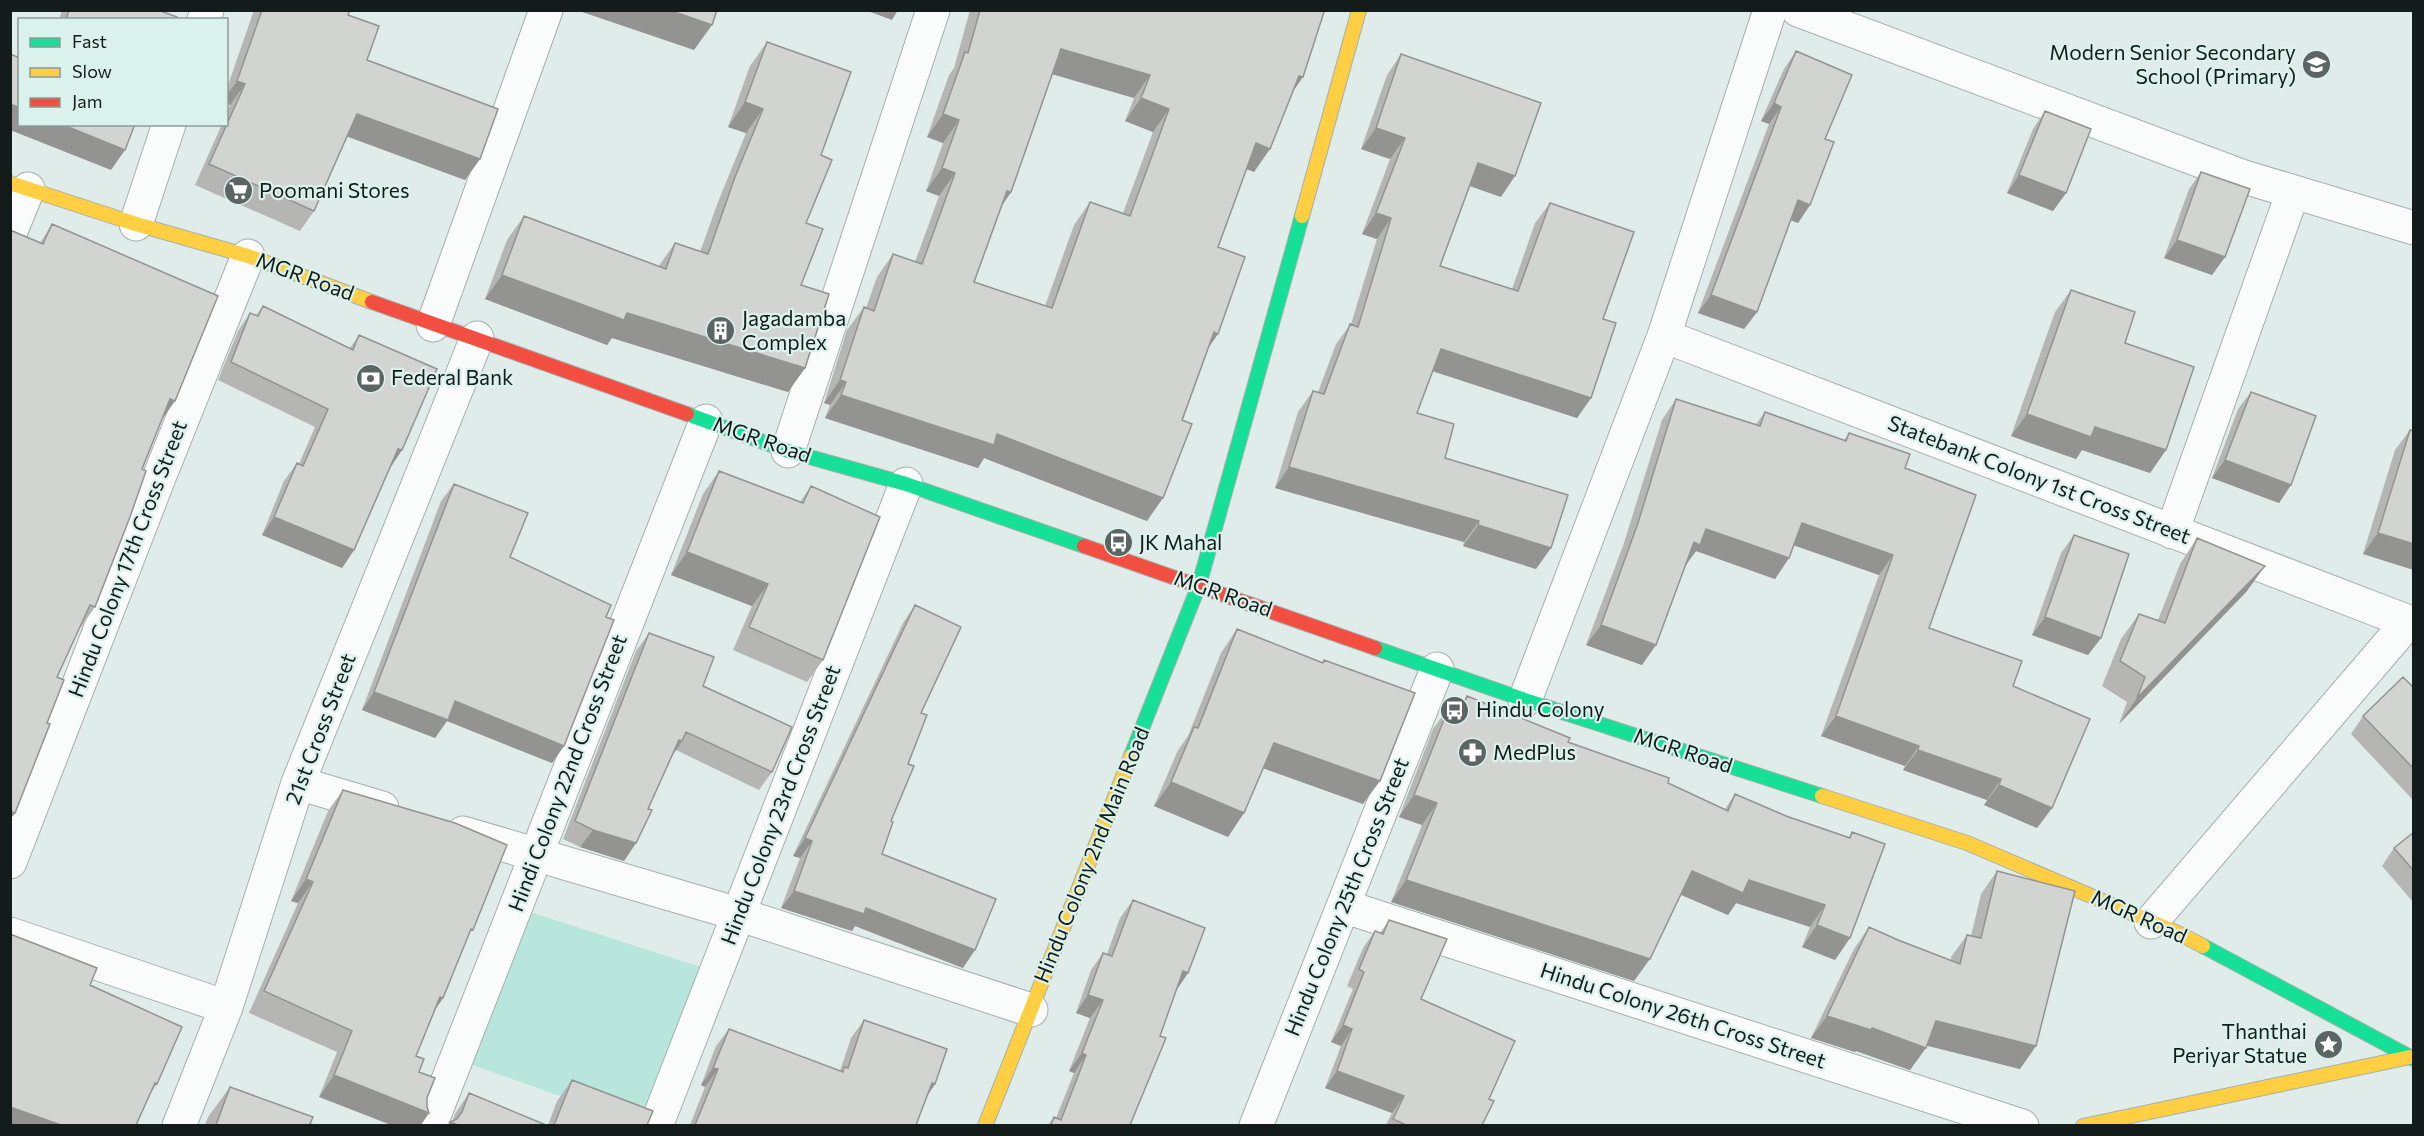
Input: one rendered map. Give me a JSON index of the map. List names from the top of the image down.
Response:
{
  "streets": {
    "street": [
      "MGR Road",
      "Statebank Colony 1st Cross Street",
      "Hindu Colony 17th Cross Street",
      "21st Cross Street",
      "Hindi Colony 22nd Cross Street",
      "Hindu Colony 23rd Cross Street",
      "Hindu Colony 2nd Main Road",
      "Hindu Colony 25th Cross Street",
      "Hindu Colony 26th Cross Street"
    ]
  },
  "crossings": [
    ["MGR Road", "Hindu Colony 17th Cross Street"],
    ["MGR Road", "21st Cross Street"],
    ["MGR Road", "Hindi Colony 22nd Cross Street"],
    ["MGR Road", "Hindu Colony 23rd Cross Street"],
    ["MGR Road", "Hindu Colony 2nd Main Road"],
    ["MGR Road", "Hindu Colony 25th Cross Street"],
    ["Hindu Colony 25th Cross Street", "Hindu Colony 26th Cross Street"]
  ],
  "places": {
    "school or university": ["Modern Senior Secondary School (Primary)"],
    "supermarket": ["Poomani Stores"],
    "building": ["Jagadamba Complex"],
    "bank": ["Federal Bank"],
    "bus stop": ["JK Mahal", "Hindu Colony"],
    "pharmacy": ["MedPlus"],
    "place": ["Thanthai Periyar Statue"]
  },
  "legend": ["Fast", "Slow", "Jam"]
}
